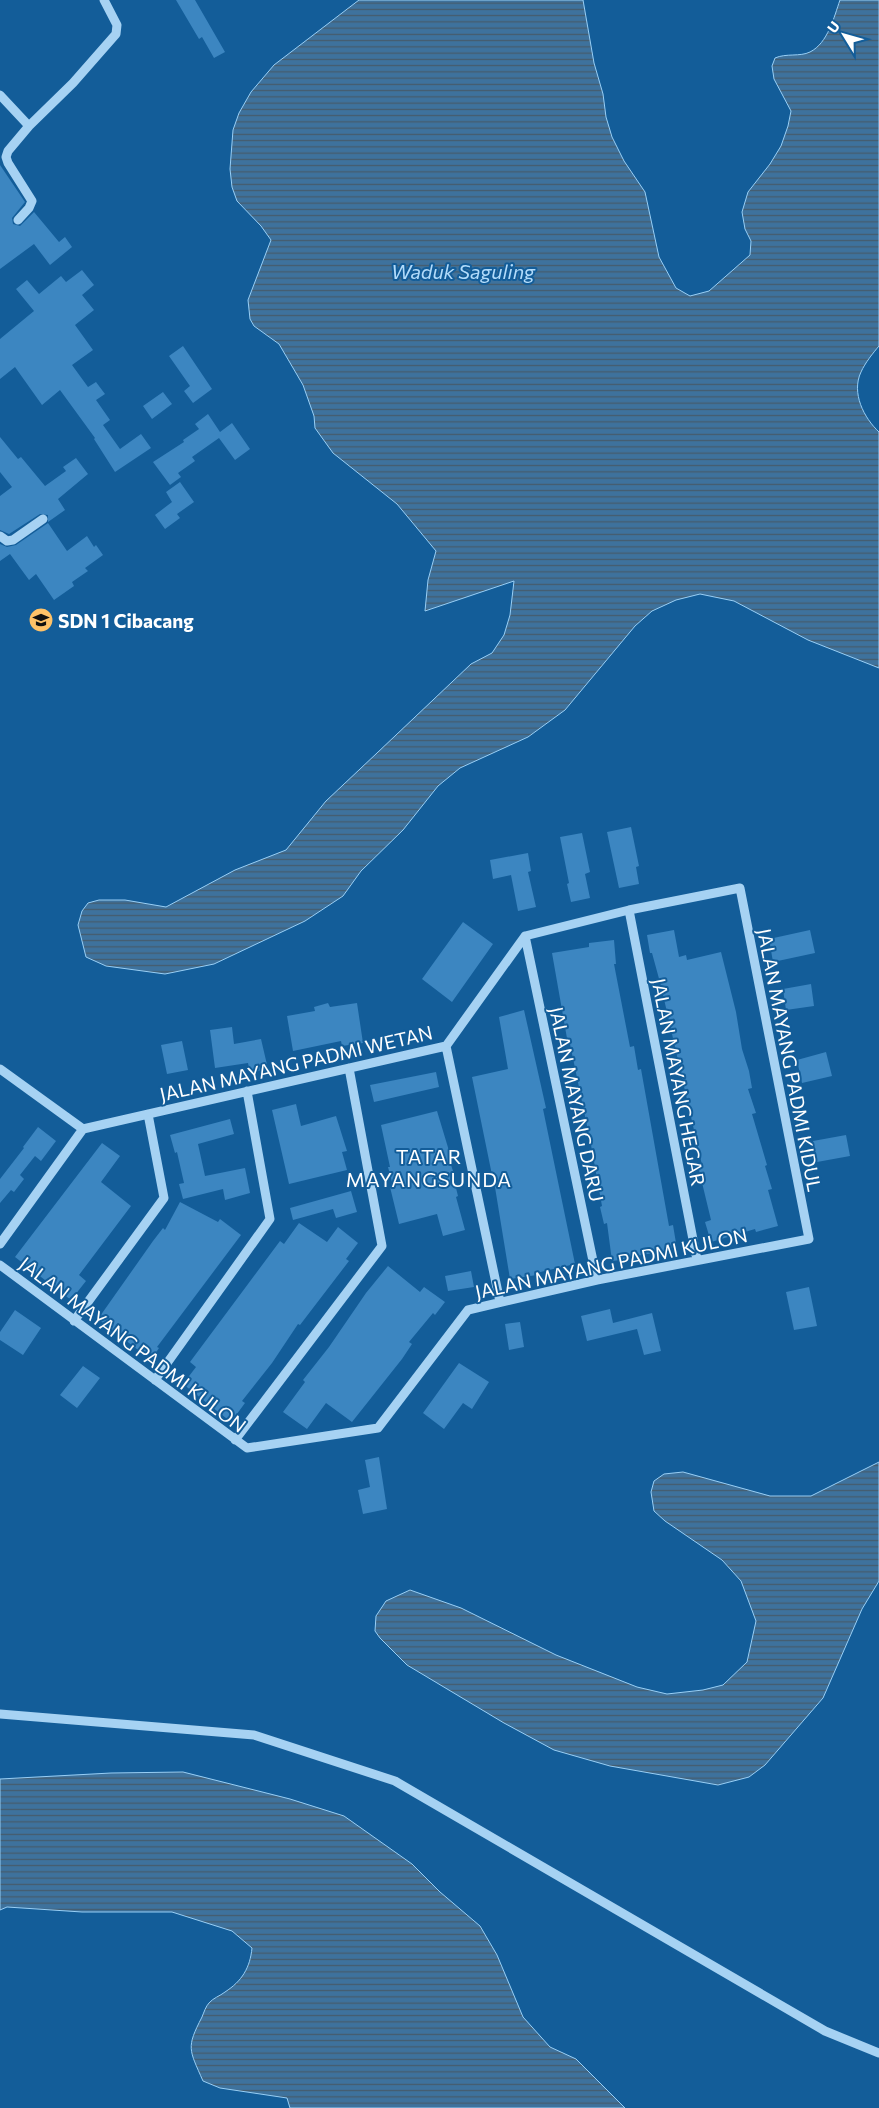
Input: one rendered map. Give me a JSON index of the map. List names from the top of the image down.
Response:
{
  "streets": {
    "street": [
      "JALAN MAYANG PADMI KIDUL",
      "JALAN MAYANG PADMI WETAN",
      "JALAN MAYANG HEGAR",
      "JALAN MAYANG DARU",
      "JALAN MAYANG PADMI KULON"
    ]
  },
  "crossings": [
    ["JALAN MAYANG PADMI KIDUL", "JALAN MAYANG HEGAR"],
    ["JALAN MAYANG PADMI KIDUL", "JALAN MAYANG PADMI KULON"],
    ["JALAN MAYANG PADMI WETAN", "JALAN MAYANG DARU"],
    ["JALAN MAYANG HEGAR", "JALAN MAYANG PADMI KULON"],
    ["JALAN MAYANG DARU", "JALAN MAYANG PADMI KULON"]
  ],
  "districts": ["TATAR MAYANGSUNDA"],
  "water": ["Waduk Saguling"],
  "places": {
    "school or university": ["SDN 1 Cibacang"]
  },
  "north": "top left"
}
